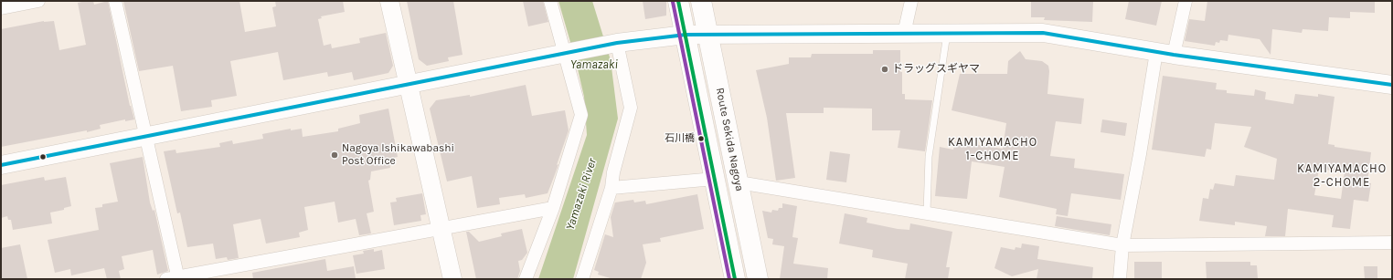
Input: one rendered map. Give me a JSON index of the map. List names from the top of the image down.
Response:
{
  "streets": {
    "main road": ["Route Sekida Nagoya"]
  },
  "districts": ["KAMIYAMACHO 1-CHOME", "KAMIYAMACHO 2-CHOME"],
  "water": ["Yamazaki", "Yamazaki River"],
  "places": ["ドラッグスギヤマ", "石川橋", "Nagoya Ishikawabashi Post Office"]
}
